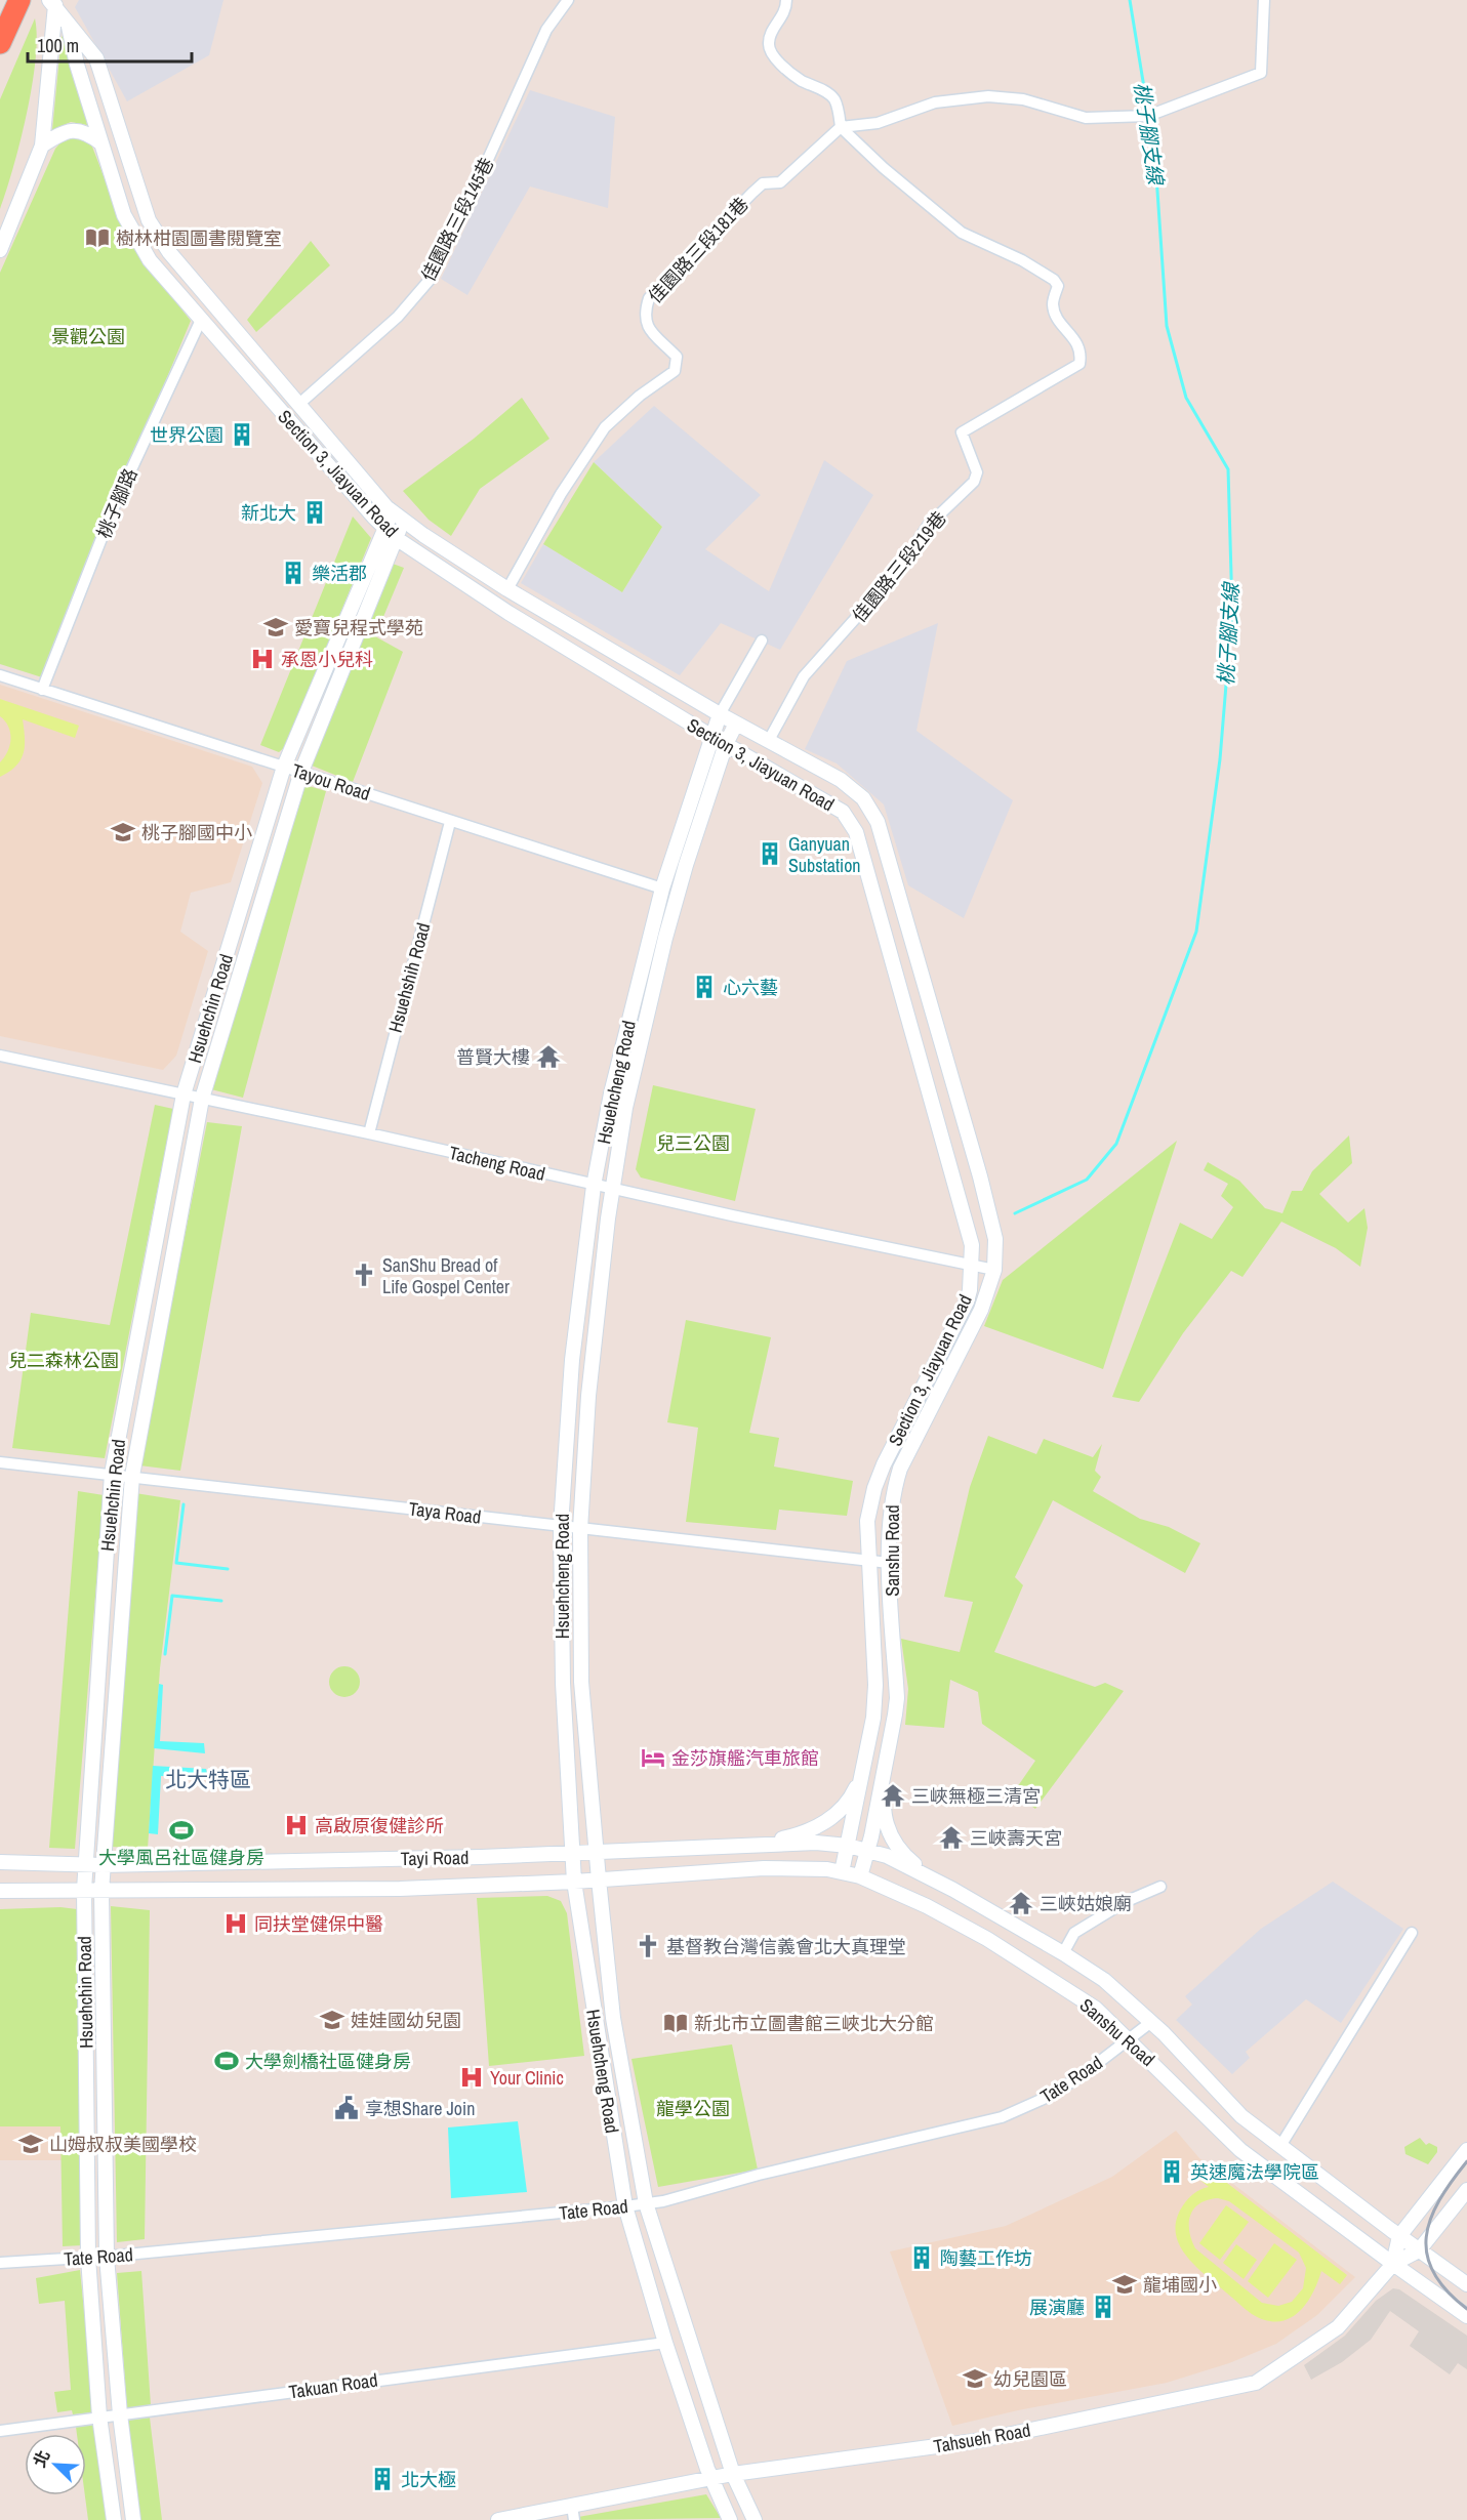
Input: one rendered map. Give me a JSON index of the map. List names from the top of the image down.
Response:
{
  "streets": {
    "street": [
      "佳園路三段145巷",
      "佳園路三段181巷",
      "Section 3, Jiayuan Road",
      "桃子腳路",
      "佳園路三段219巷",
      "Tayou Road",
      "Hsuehshih Road",
      "Hsuehchin Road",
      "Hsuehcheng Road",
      "Tacheng Road",
      "Taya Road",
      "Sanshu Road",
      "Tayi Road",
      "Tate Road",
      "Takuan Road",
      "Tahsueh Road"
    ]
  },
  "crossings": [
    ["佳園路三段145巷", "Section 3, Jiayuan Road"],
    ["佳園路三段181巷", "Section 3, Jiayuan Road"],
    ["佳園路三段181巷", "佳園路三段219巷"],
    ["Section 3, Jiayuan Road", "桃子腳路"],
    ["Section 3, Jiayuan Road", "佳園路三段219巷"],
    ["Section 3, Jiayuan Road", "Hsuehchin Road"],
    ["Section 3, Jiayuan Road", "Hsuehcheng Road"],
    ["Section 3, Jiayuan Road", "Tacheng Road"],
    ["Section 3, Jiayuan Road", "Taya Road"],
    ["Section 3, Jiayuan Road", "Sanshu Road"],
    ["Section 3, Jiayuan Road", "Tayi Road"],
    ["桃子腳路", "Tayou Road"],
    ["Tayou Road", "Hsuehshih Road"],
    ["Tayou Road", "Hsuehchin Road"],
    ["Tayou Road", "Hsuehcheng Road"],
    ["Hsuehshih Road", "Tacheng Road"],
    ["Hsuehchin Road", "Tacheng Road"],
    ["Hsuehchin Road", "Taya Road"],
    ["Hsuehchin Road", "Tayi Road"],
    ["Hsuehchin Road", "Tate Road"],
    ["Hsuehchin Road", "Takuan Road"],
    ["Hsuehcheng Road", "Tacheng Road"],
    ["Hsuehcheng Road", "Taya Road"],
    ["Hsuehcheng Road", "Tayi Road"],
    ["Hsuehcheng Road", "Tate Road"],
    ["Hsuehcheng Road", "Takuan Road"],
    ["Hsuehcheng Road", "Tahsueh Road"],
    ["Tacheng Road", "Sanshu Road"],
    ["Taya Road", "Sanshu Road"],
    ["Sanshu Road", "Tayi Road"],
    ["Sanshu Road", "Tate Road"],
    ["Sanshu Road", "Tahsueh Road"]
  ],
  "districts": ["北大特區"],
  "water": ["桃子腳支線"],
  "parks": [
    "景觀公園",
    "兒三公園",
    "兒二森林公園",
    "龍學公園"
  ],
  "places": {
    "library": ["樹林柑園圖書閱覽室", "新北市立圖書館三峽北大分館"],
    "building": [
      "世界公園",
      "新北大",
      "樂活郡",
      "Ganyuan Substation",
      "心六藝",
      "英速魔法學院區",
      "陶藝工作坊",
      "展演廳",
      "北大極"
    ],
    "school or university": [
      "愛寶兒程式學苑",
      "桃子腳國中小",
      "娃娃國幼兒園",
      "山姆叔叔美國學校",
      "龍埔國小",
      "幼兒園區"
    ],
    "hospital": [
      "承恩小兒科",
      "高啟原復健診所",
      "同扶堂健保中醫",
      "Your Clinic"
    ],
    "temple": [
      "普賢大樓",
      "三峽無極三清宮",
      "三峽壽天宮",
      "三峽姑娘廟"
    ],
    "church": ["SanShu Bread of Life Gospel Center", "基督教台灣信義會北大真理堂"],
    "hotel": ["金莎旗艦汽車旅館"],
    "sports": ["大學風呂社區健身房", "大學劍橋社區健身房"],
    "public building": ["享想Share Join"]
  },
  "scale_bar": "100 m",
  "north": "top left"
}
